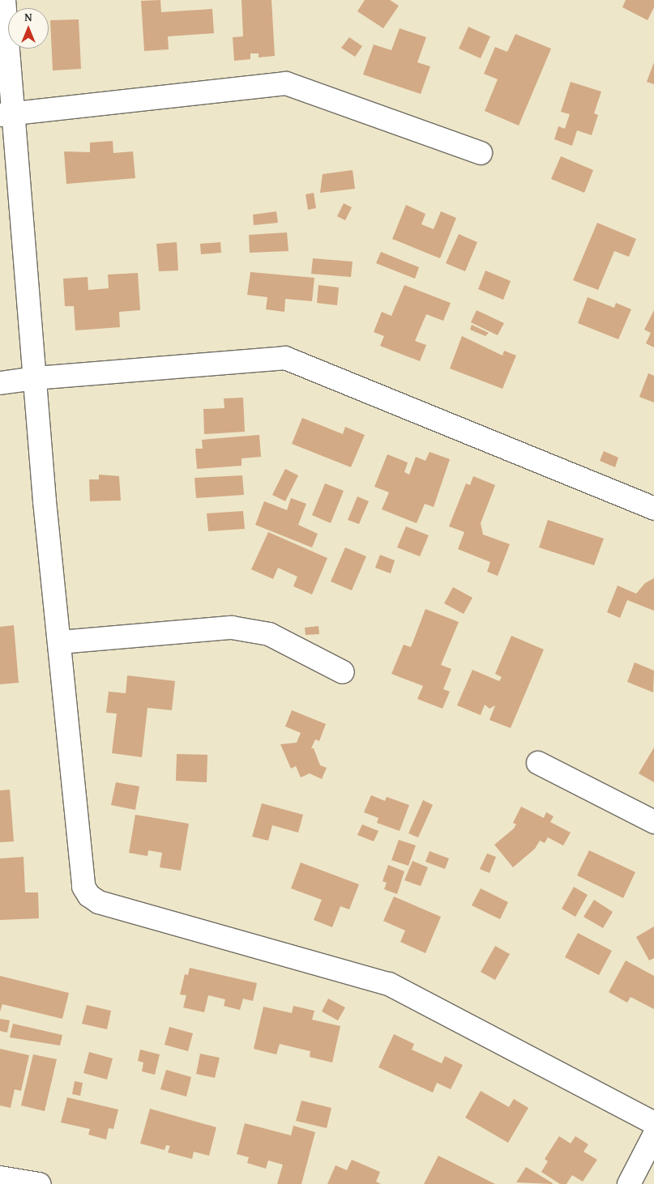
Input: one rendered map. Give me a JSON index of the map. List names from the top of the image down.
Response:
{
  "north": "top"
}
